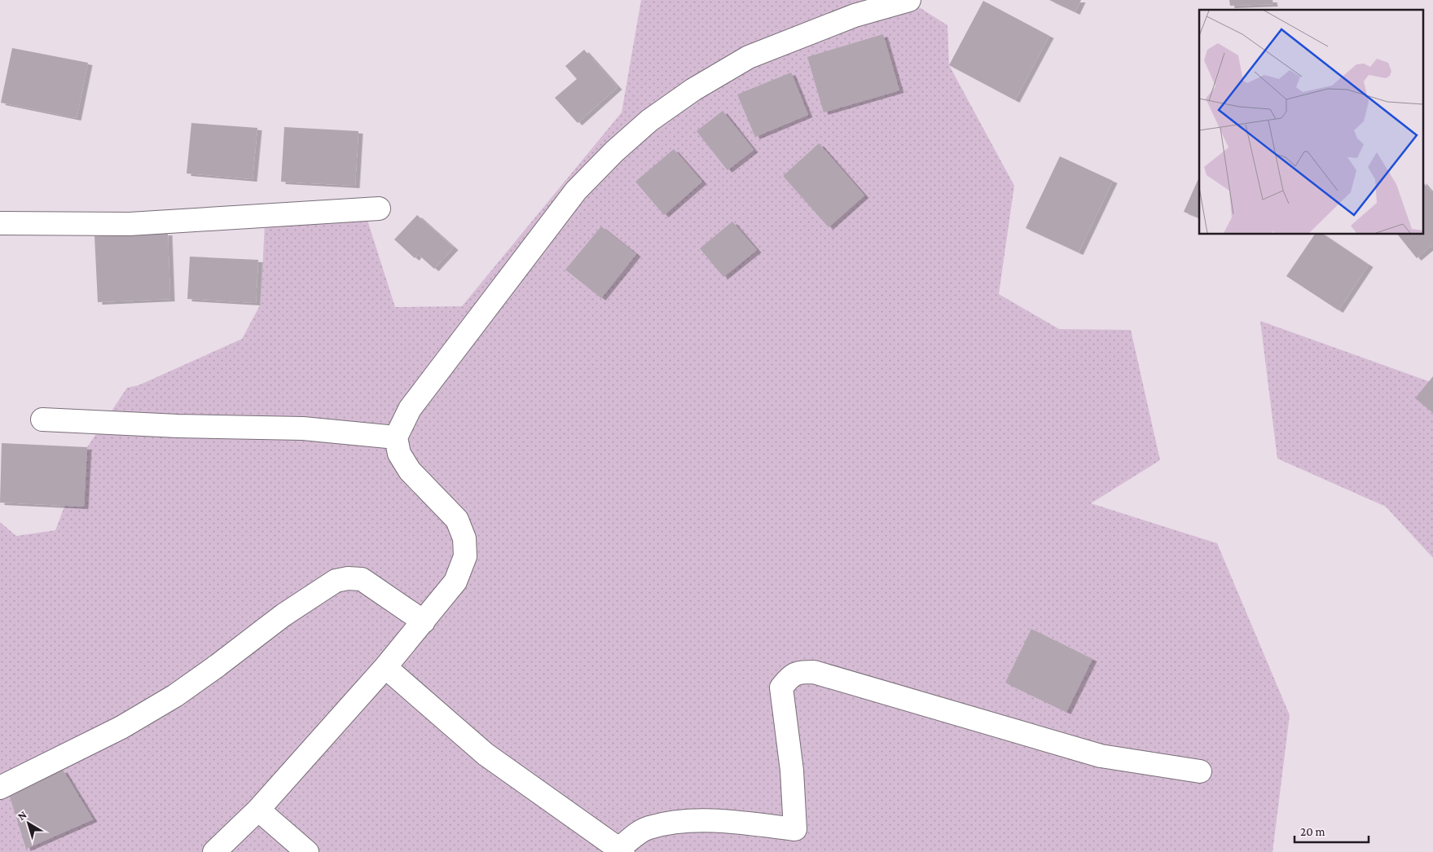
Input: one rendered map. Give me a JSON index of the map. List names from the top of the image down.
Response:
{
  "scale_bar": "20 m",
  "north": "top left"
}
